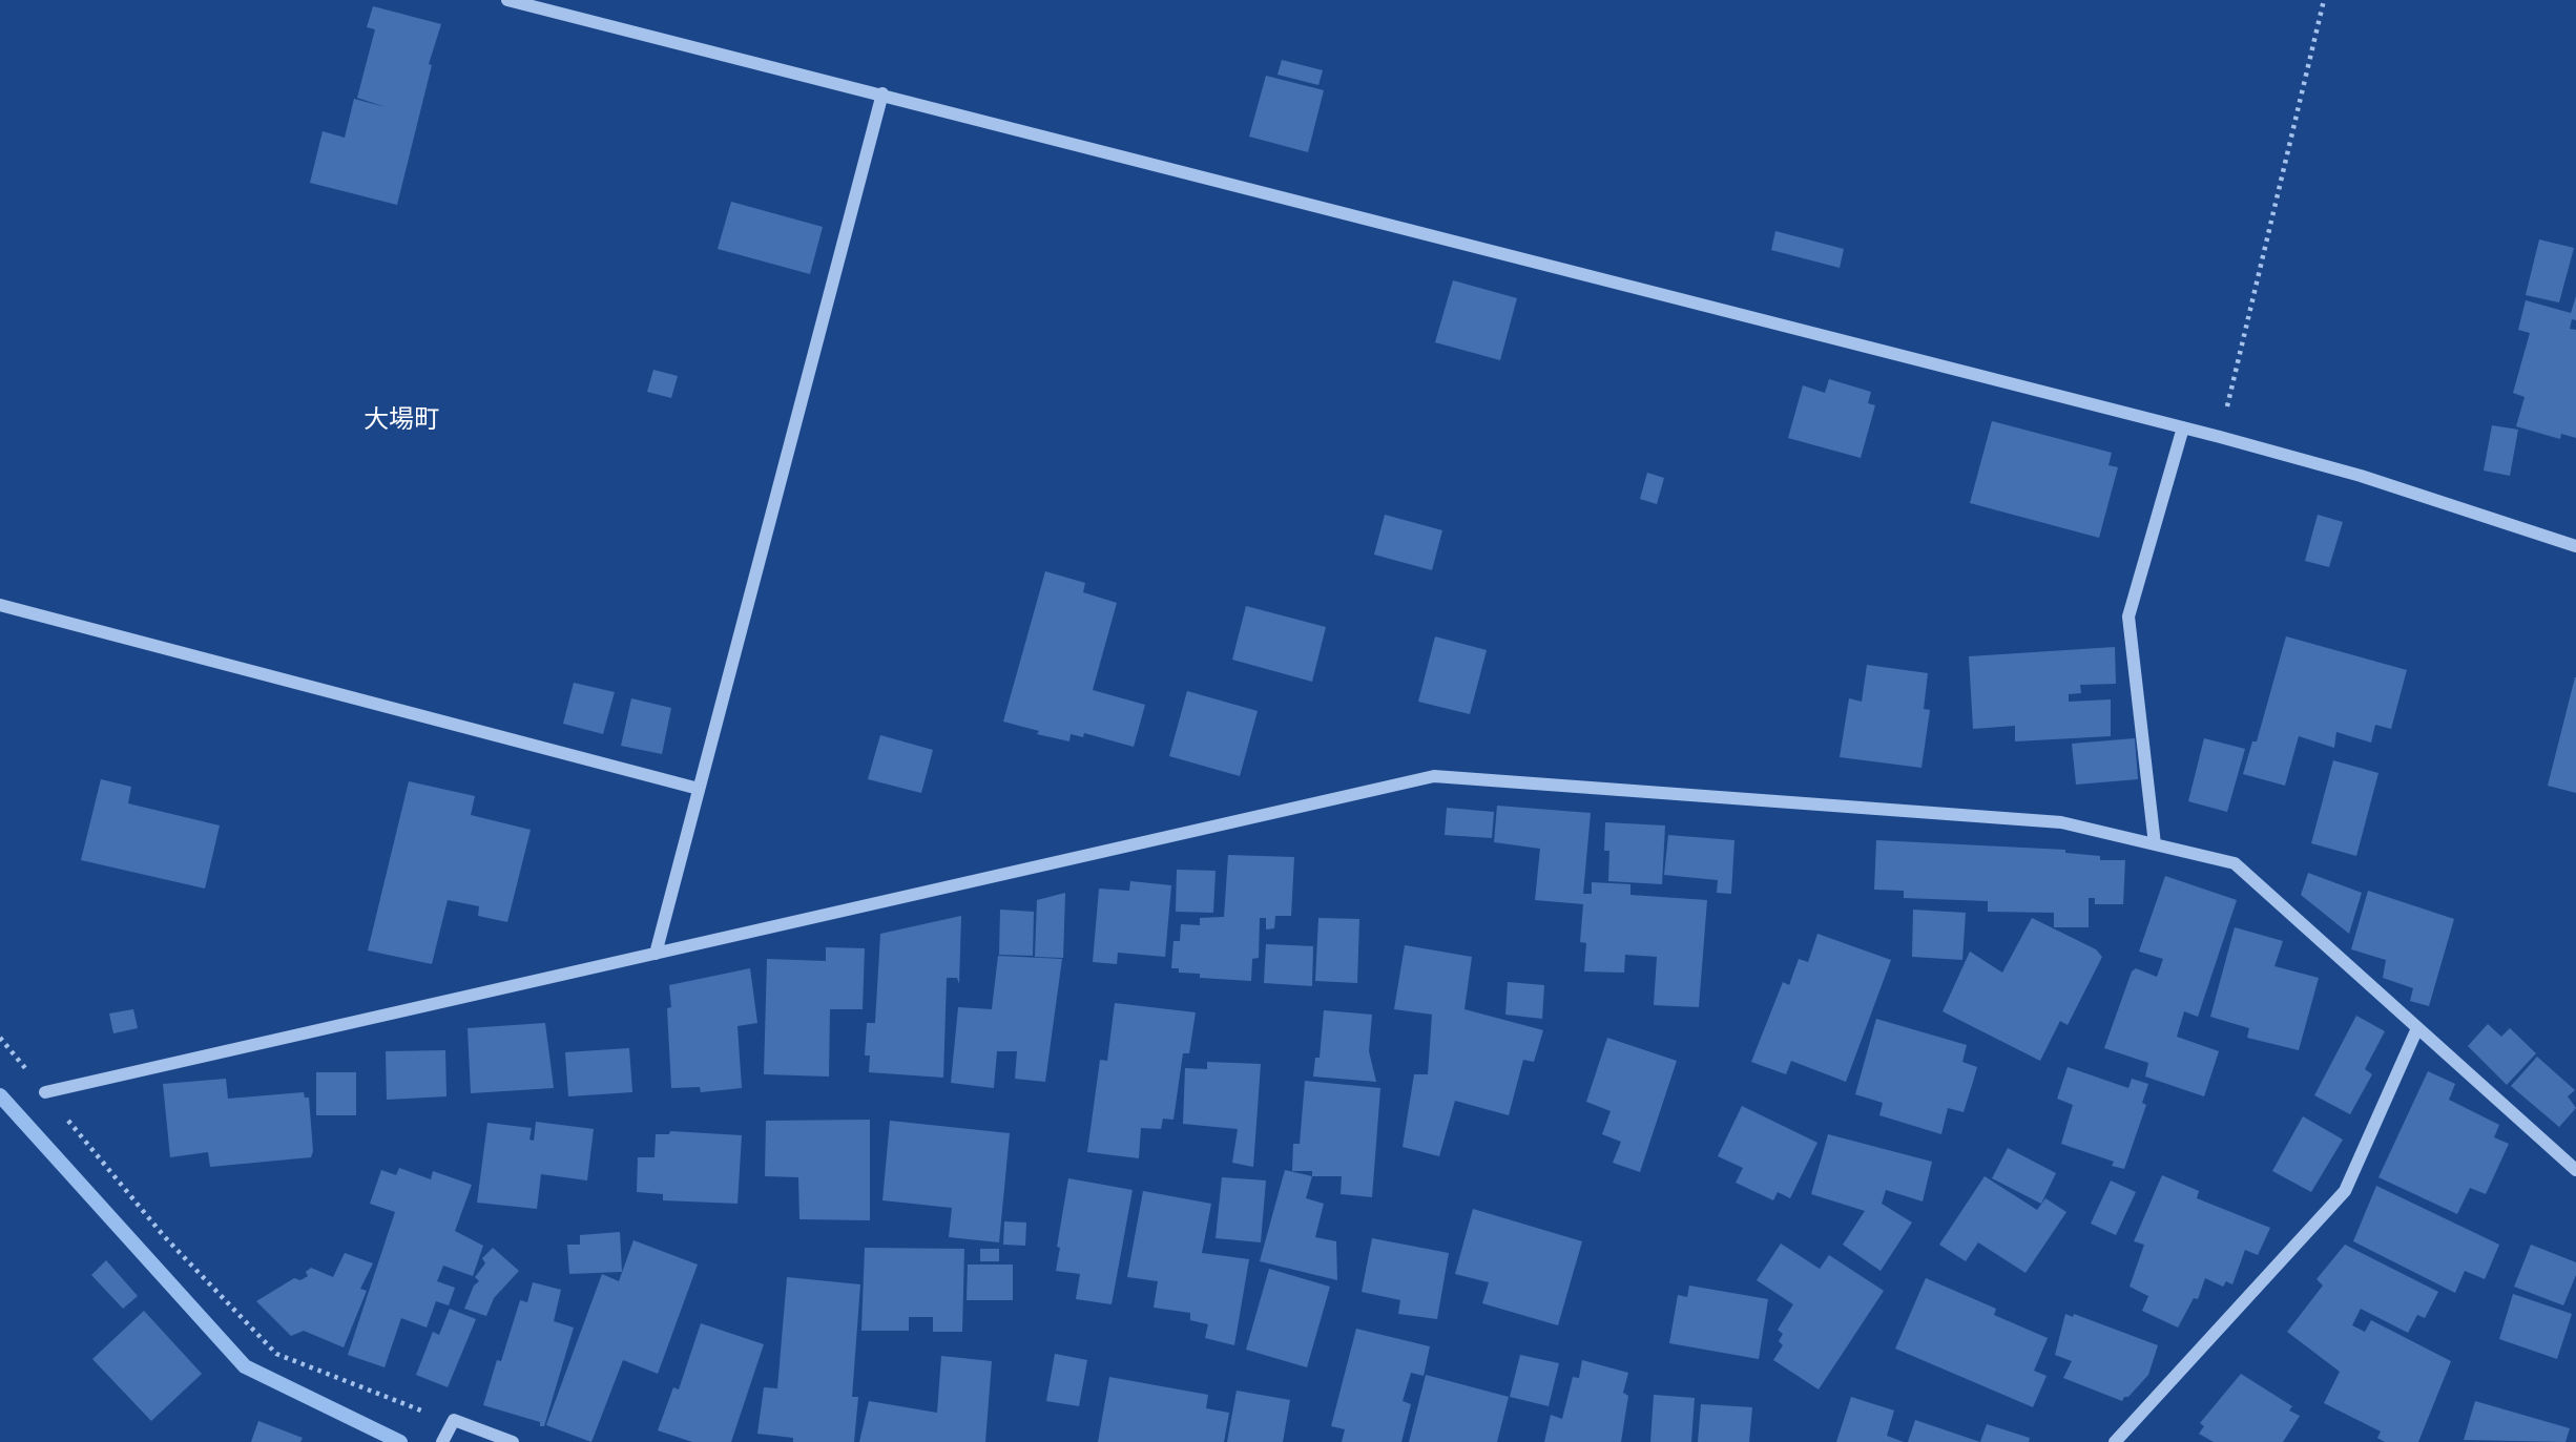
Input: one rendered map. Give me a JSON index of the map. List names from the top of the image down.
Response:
{
  "districts": ["大場町"]
}
